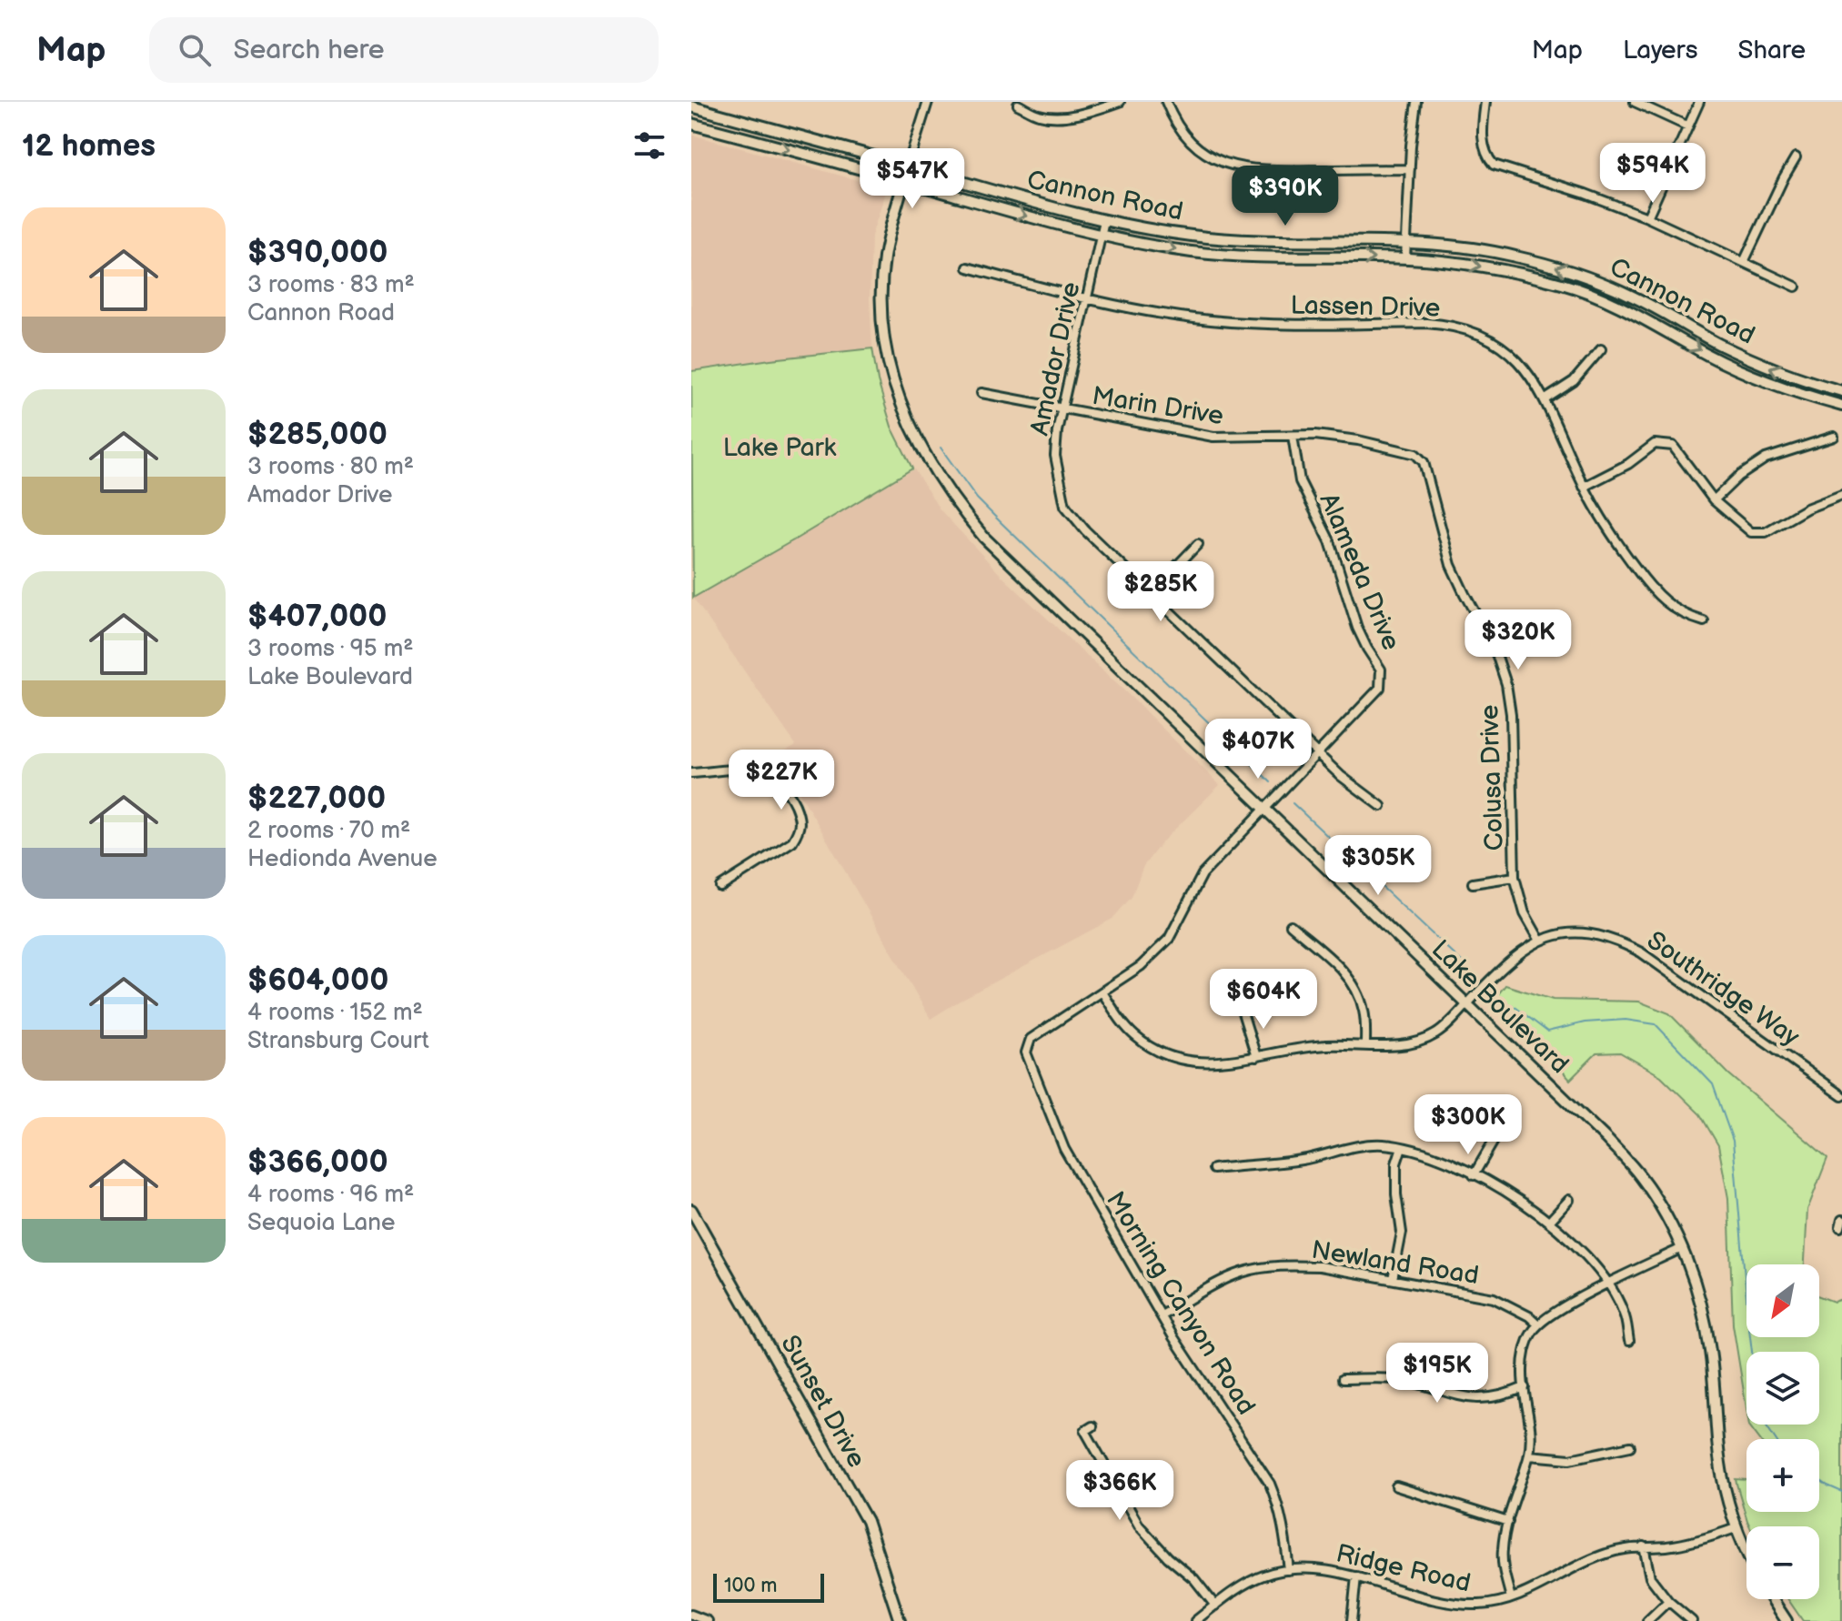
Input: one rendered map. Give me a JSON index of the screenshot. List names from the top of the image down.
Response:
{
  "streets": {
    "main road": ["Cannon Road", "Lake Boulevard", "Sunset Drive"],
    "street": [
      "Lassen Drive",
      "Amador Drive",
      "Marin Drive",
      "Alameda Drive",
      "Colusa Drive",
      "Southridge Way",
      "Newland Road",
      "Morning Canyon Road",
      "Ridge Road"
    ]
  },
  "crossings": [
    ["Cannon Road", "Amador Drive"],
    ["Cannon Road", "Lake Boulevard"],
    ["Lassen Drive", "Amador Drive"],
    ["Amador Drive", "Marin Drive"],
    ["Amador Drive", "Alameda Drive"],
    ["Marin Drive", "Alameda Drive"],
    ["Marin Drive", "Colusa Drive"],
    ["Alameda Drive", "Southridge Way"],
    ["Alameda Drive", "Lake Boulevard"],
    ["Alameda Drive", "Morning Canyon Road"],
    ["Colusa Drive", "Southridge Way"],
    ["Southridge Way", "Lake Boulevard"],
    ["Lake Boulevard", "Ridge Road"],
    ["Newland Road", "Morning Canyon Road"],
    ["Morning Canyon Road", "Ridge Road"]
  ],
  "parks": ["Lake Park"],
  "scale_bar": "100 m",
  "north": "bottom left",
  "page": {
    "header": "Map",
    "search": "Search here",
    "nav": ["Map", "Layers", "Share"],
    "heading": "12 homes",
    "price": [
      "$594K",
      "$547K",
      "$390K",
      "$285K",
      "$320K",
      "$407K",
      "$227K",
      "$305K",
      "$604K",
      "$300K",
      "$195K",
      "$366K"
    ],
    "list": [
      {
        "name": "$390,000",
        "note": "3 rooms · 83 m² · Cannon Road"
      },
      {
        "name": "$285,000",
        "note": "3 rooms · 80 m² · Amador Drive"
      },
      {
        "name": "$407,000",
        "note": "3 rooms · 95 m² · Lake Boulevard"
      },
      {
        "name": "$227,000",
        "note": "2 rooms · 70 m² · Hedionda Avenue"
      },
      {
        "name": "$604,000",
        "note": "4 rooms · 152 m² · Stransburg Court"
      },
      {
        "name": "$366,000",
        "note": "4 rooms · 96 m² · Sequoia Lane"
      }
    ],
    "map_buttons": ["+", "−"],
    "scale": "100 m"
  }
}
